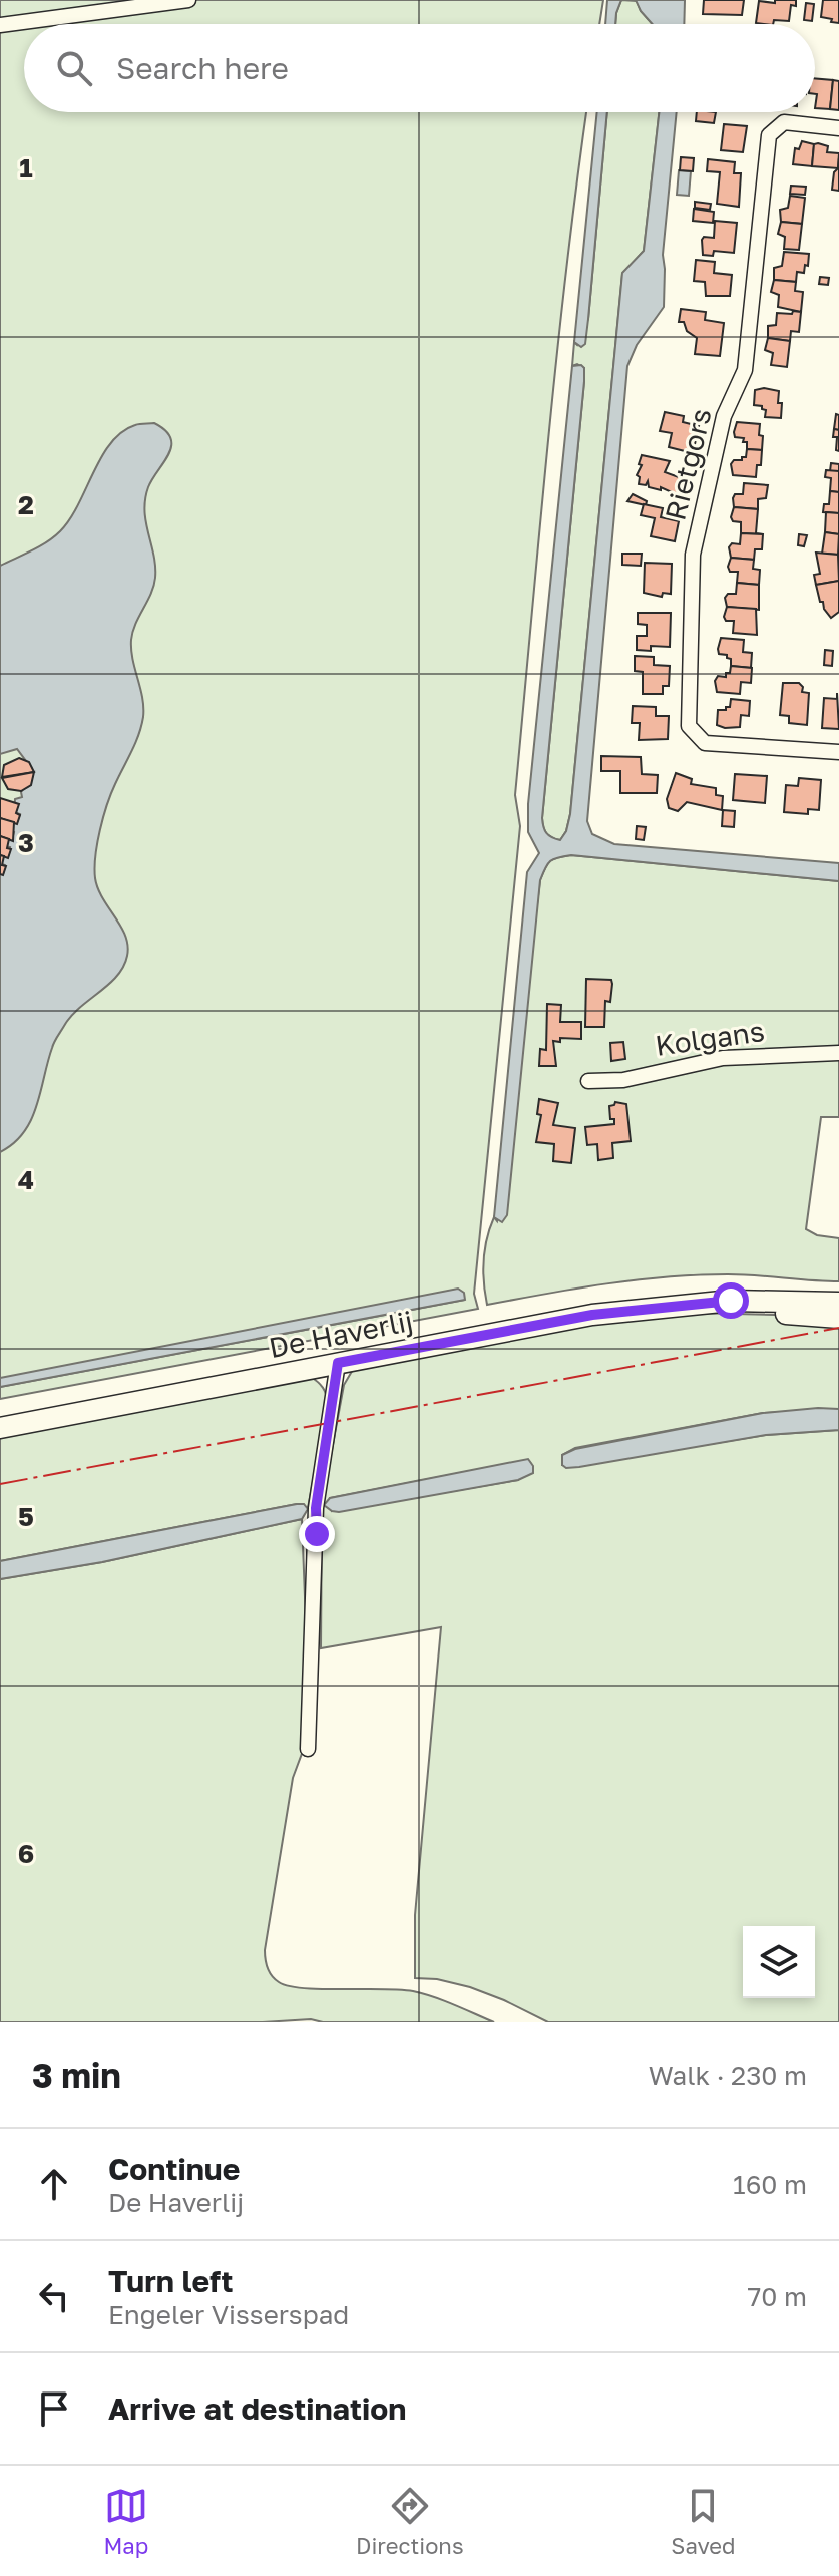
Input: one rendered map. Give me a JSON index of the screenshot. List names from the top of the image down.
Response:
{
  "streets": {
    "street": ["Rietgors", "Kolgans", "De Haverlij"]
  },
  "page": {
    "search": "Search here",
    "heading": ["3 min", "Walk · 230 m"],
    "list": [
      ["Continue", "De Haverlij", "160 m"],
      ["Turn left", "Engeler Visserspad", "70 m"],
      "Arrive at destination"
    ],
    "nav": ["Map", "Directions", "Saved"]
  },
  "grid": {
    "rows": [
      "1",
      "2",
      "3",
      "4",
      "5",
      "6"
    ]
  }
}
